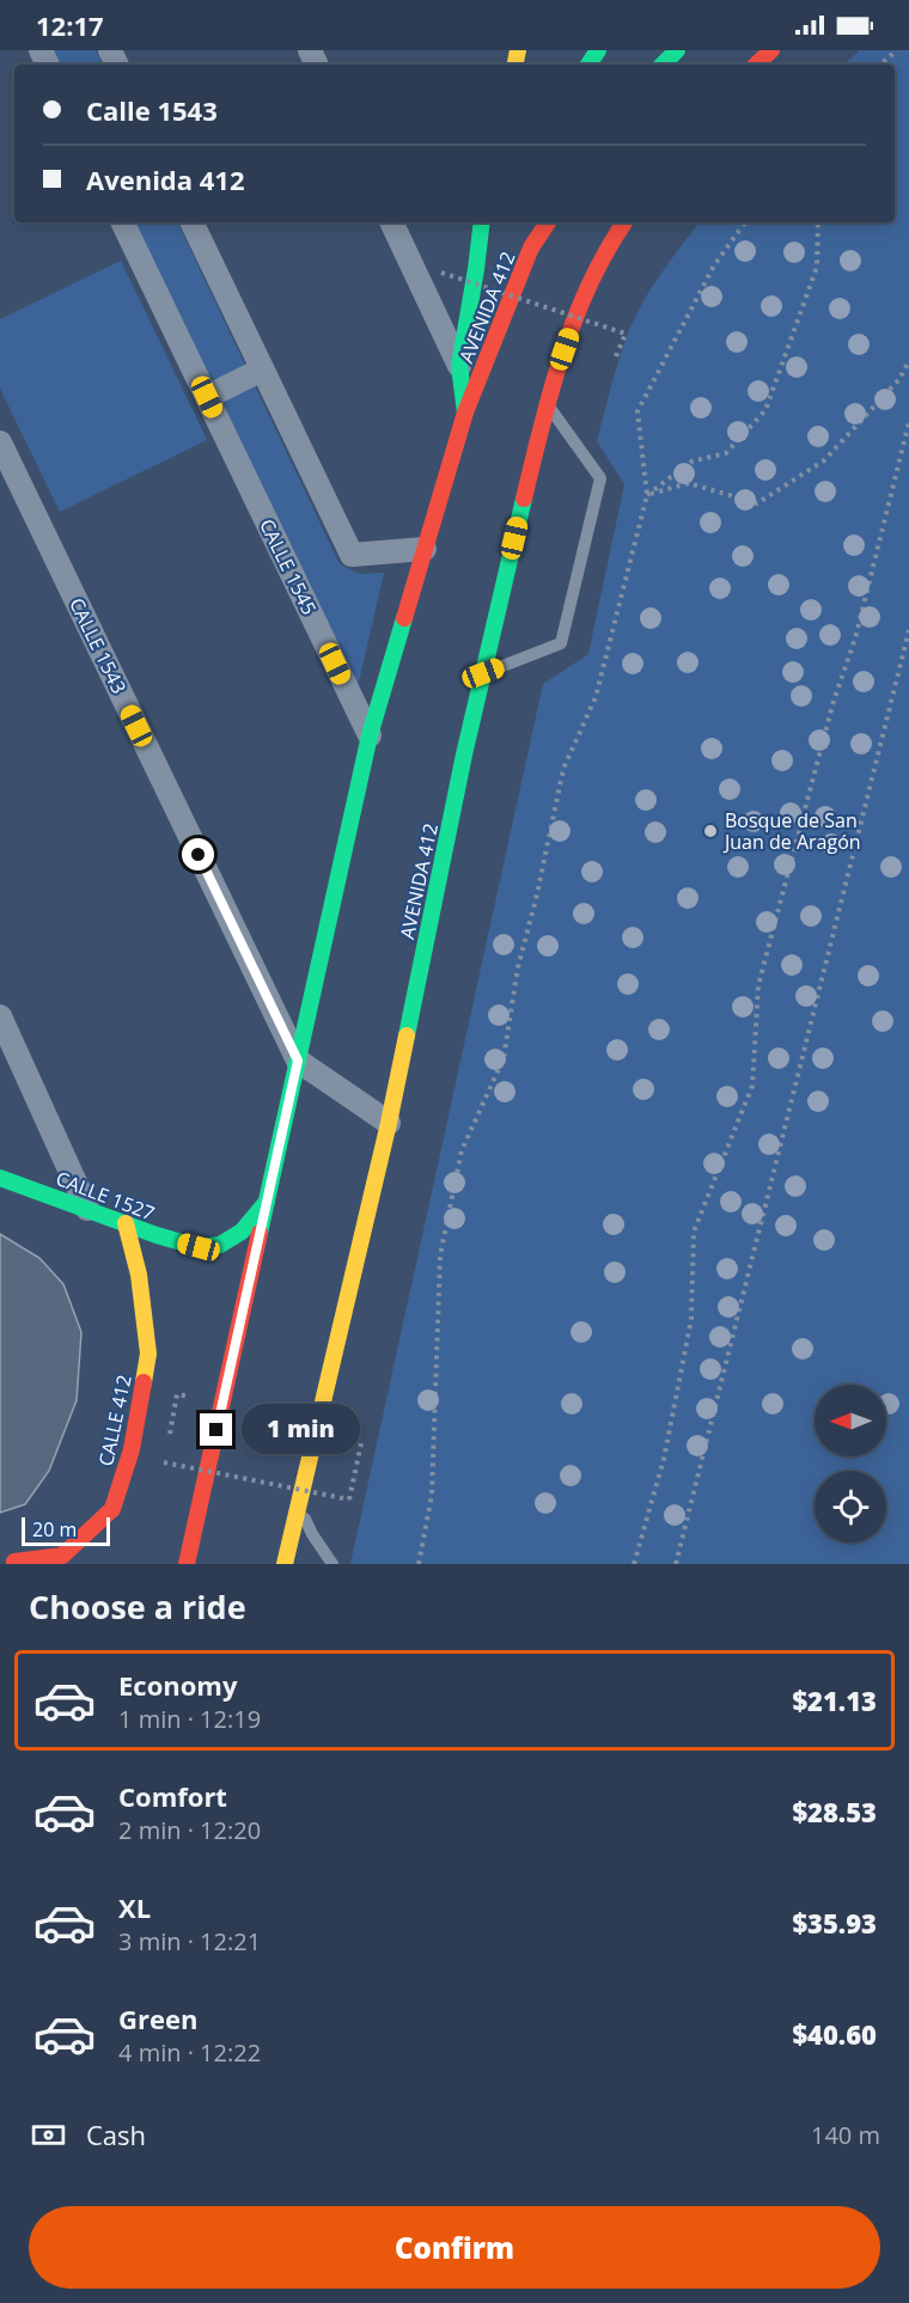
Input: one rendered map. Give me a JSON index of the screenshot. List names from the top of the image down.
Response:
{
  "streets": {
    "main road": ["AVENIDA 412", "CALLE 1527", "CALLE 412"],
    "street": ["CALLE 1545", "CALLE 1543"]
  },
  "crossings": [
    ["AVENIDA 412", "CALLE 1545"],
    ["AVENIDA 412", "CALLE 1543"],
    ["AVENIDA 412", "CALLE 1527"],
    ["CALLE 1527", "CALLE 412"]
  ],
  "places": ["Bosque de San Juan de Aragón"],
  "scale_bar": "20 m",
  "north": "left",
  "page": {
    "status": "12:17",
    "banner": ["Calle 1543", "Avenida 412"],
    "bubble": "1 min",
    "scale": "20 m",
    "heading": "Choose a ride",
    "list": [
      {
        "name": "Economy",
        "note": "1 min · 12:19",
        "value": "$21.13"
      },
      {
        "name": "Comfort",
        "note": "2 min · 12:20",
        "value": "$28.53"
      },
      {
        "name": "XL",
        "note": "3 min · 12:21",
        "value": "$35.93"
      },
      {
        "name": "Green",
        "note": "4 min · 12:22",
        "value": "$40.60"
      }
    ],
    "pay": ["Cash", "140 m"],
    "buttons": "Confirm"
  }
}
